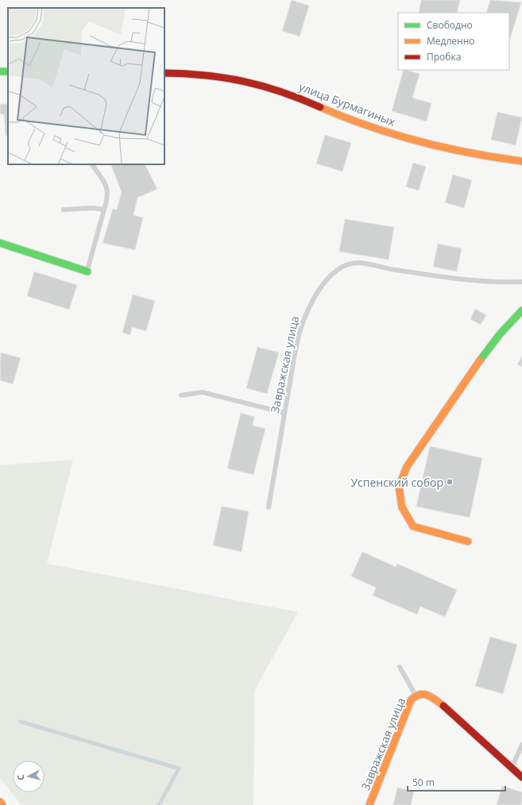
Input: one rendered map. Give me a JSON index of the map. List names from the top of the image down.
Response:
{
  "streets": {
    "street": ["улица Бурмагиных", "Завражская улица"]
  },
  "places": ["Успенский собор"],
  "legend": ["Свободно", "Медленно", "Пробка"],
  "scale_bar": "50 m",
  "north": "left"
}
